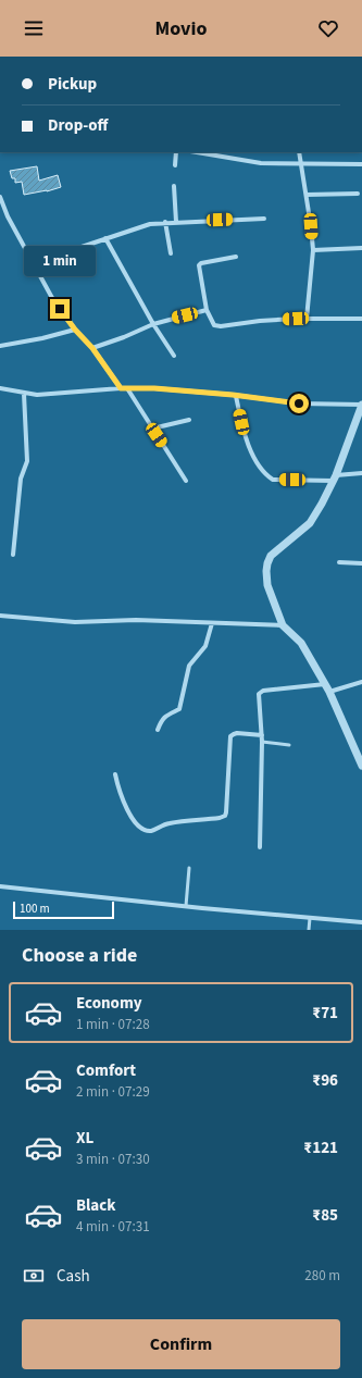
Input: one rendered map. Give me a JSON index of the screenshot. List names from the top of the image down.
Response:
{
  "scale_bar": "100 m",
  "page": {
    "header": "Movio",
    "banner": ["Pickup", "Drop-off"],
    "bubble": "1 min",
    "scale": "100 m",
    "heading": "Choose a ride",
    "list": [
      {
        "name": "Economy",
        "note": "1 min · 07:28",
        "value": "₹71"
      },
      {
        "name": "Comfort",
        "note": "2 min · 07:29",
        "value": "₹96"
      },
      {
        "name": "XL",
        "note": "3 min · 07:30",
        "value": "₹121"
      },
      {
        "name": "Black",
        "note": "4 min · 07:31",
        "value": "₹85"
      }
    ],
    "pay": ["Cash", "280 m"],
    "buttons": "Confirm"
  }
}
